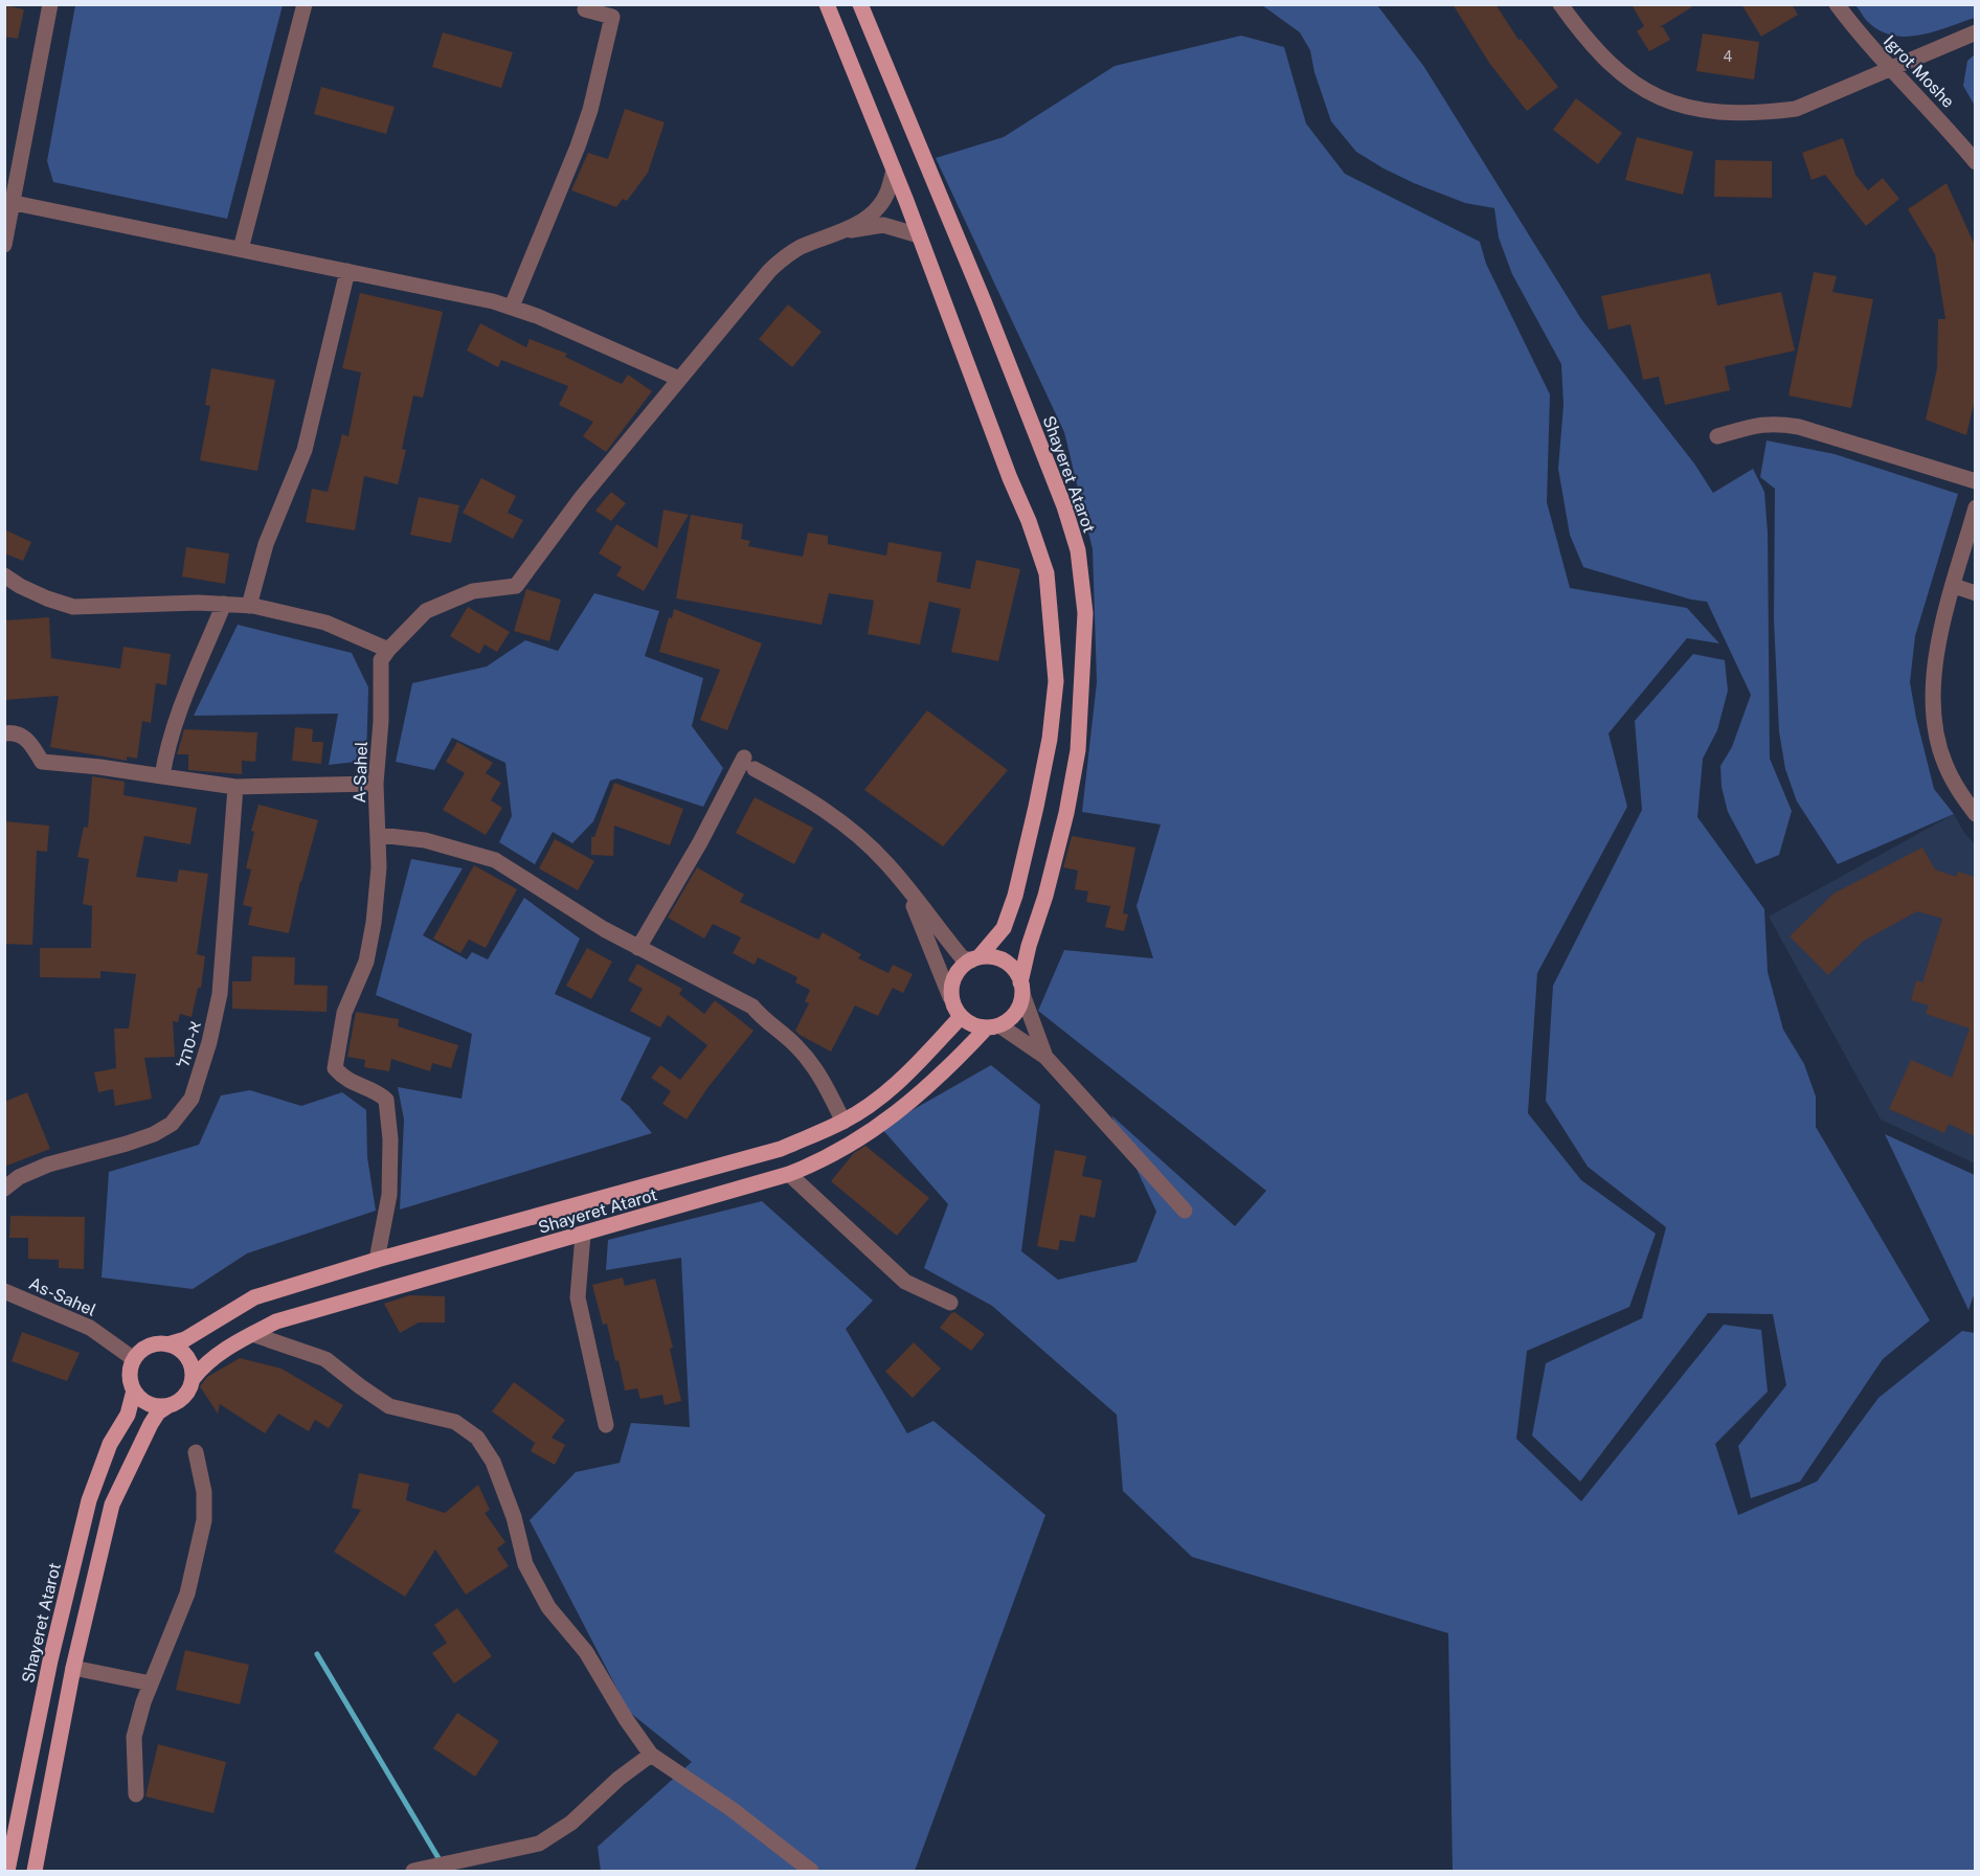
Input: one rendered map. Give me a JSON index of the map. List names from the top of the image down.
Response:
{
  "streets": {
    "main road": ["Shayeret Atarot"],
    "street": [
      "Igrot Moshe",
      "A-Sahel",
      "א-סהל",
      "As-Sahel"
    ]
  },
  "crossings": [
    ["Shayeret Atarot", "A-Sahel"],
    ["Shayeret Atarot", "As-Sahel"]
  ],
  "house_numbers": ["4"]
}
